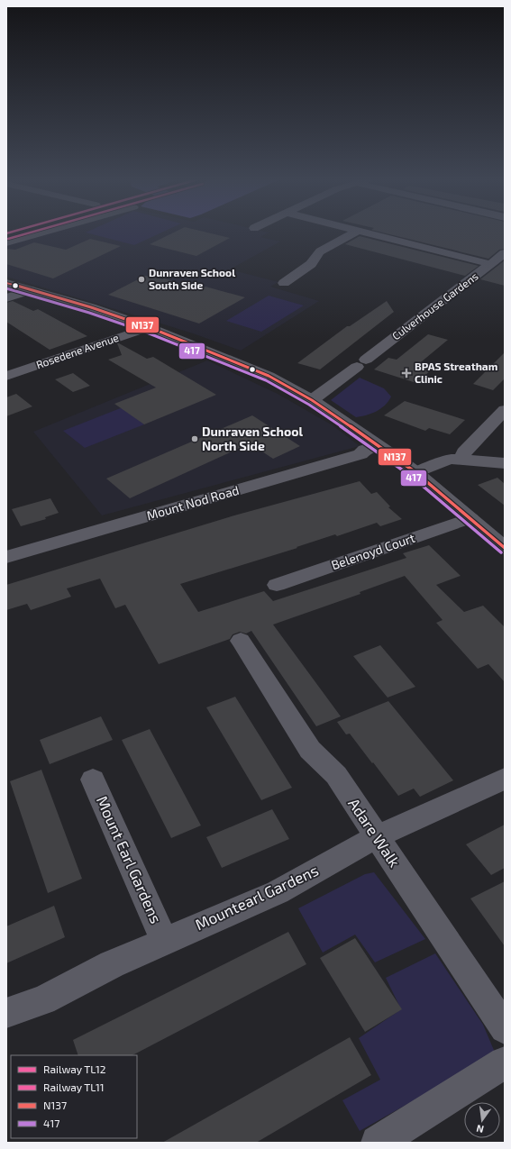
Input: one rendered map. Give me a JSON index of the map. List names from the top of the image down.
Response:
{
  "streets": {
    "street": [
      "Culverhouse Gardens",
      "Rosedene Avenue",
      "Mount Nod Road",
      "Belenoyd Court",
      "Adare Walk",
      "Mount Earl Gardens",
      "Mountearl Gardens"
    ]
  },
  "crossings": [
    ["Adare Walk", "Mountearl Gardens"],
    ["Mount Earl Gardens", "Mountearl Gardens"]
  ],
  "places": {
    "other": ["Dunraven School South Side", "Dunraven School North Side"],
    "health": ["BPAS Streatham Clinic"]
  },
  "lines": [
    "rail line TL12",
    "rail line TL11",
    "transit line N137",
    "transit line 417"
  ],
  "legend": [
    "Railway TL12",
    "Railway TL11",
    "N137",
    "417"
  ],
  "north": "bottom"
}
